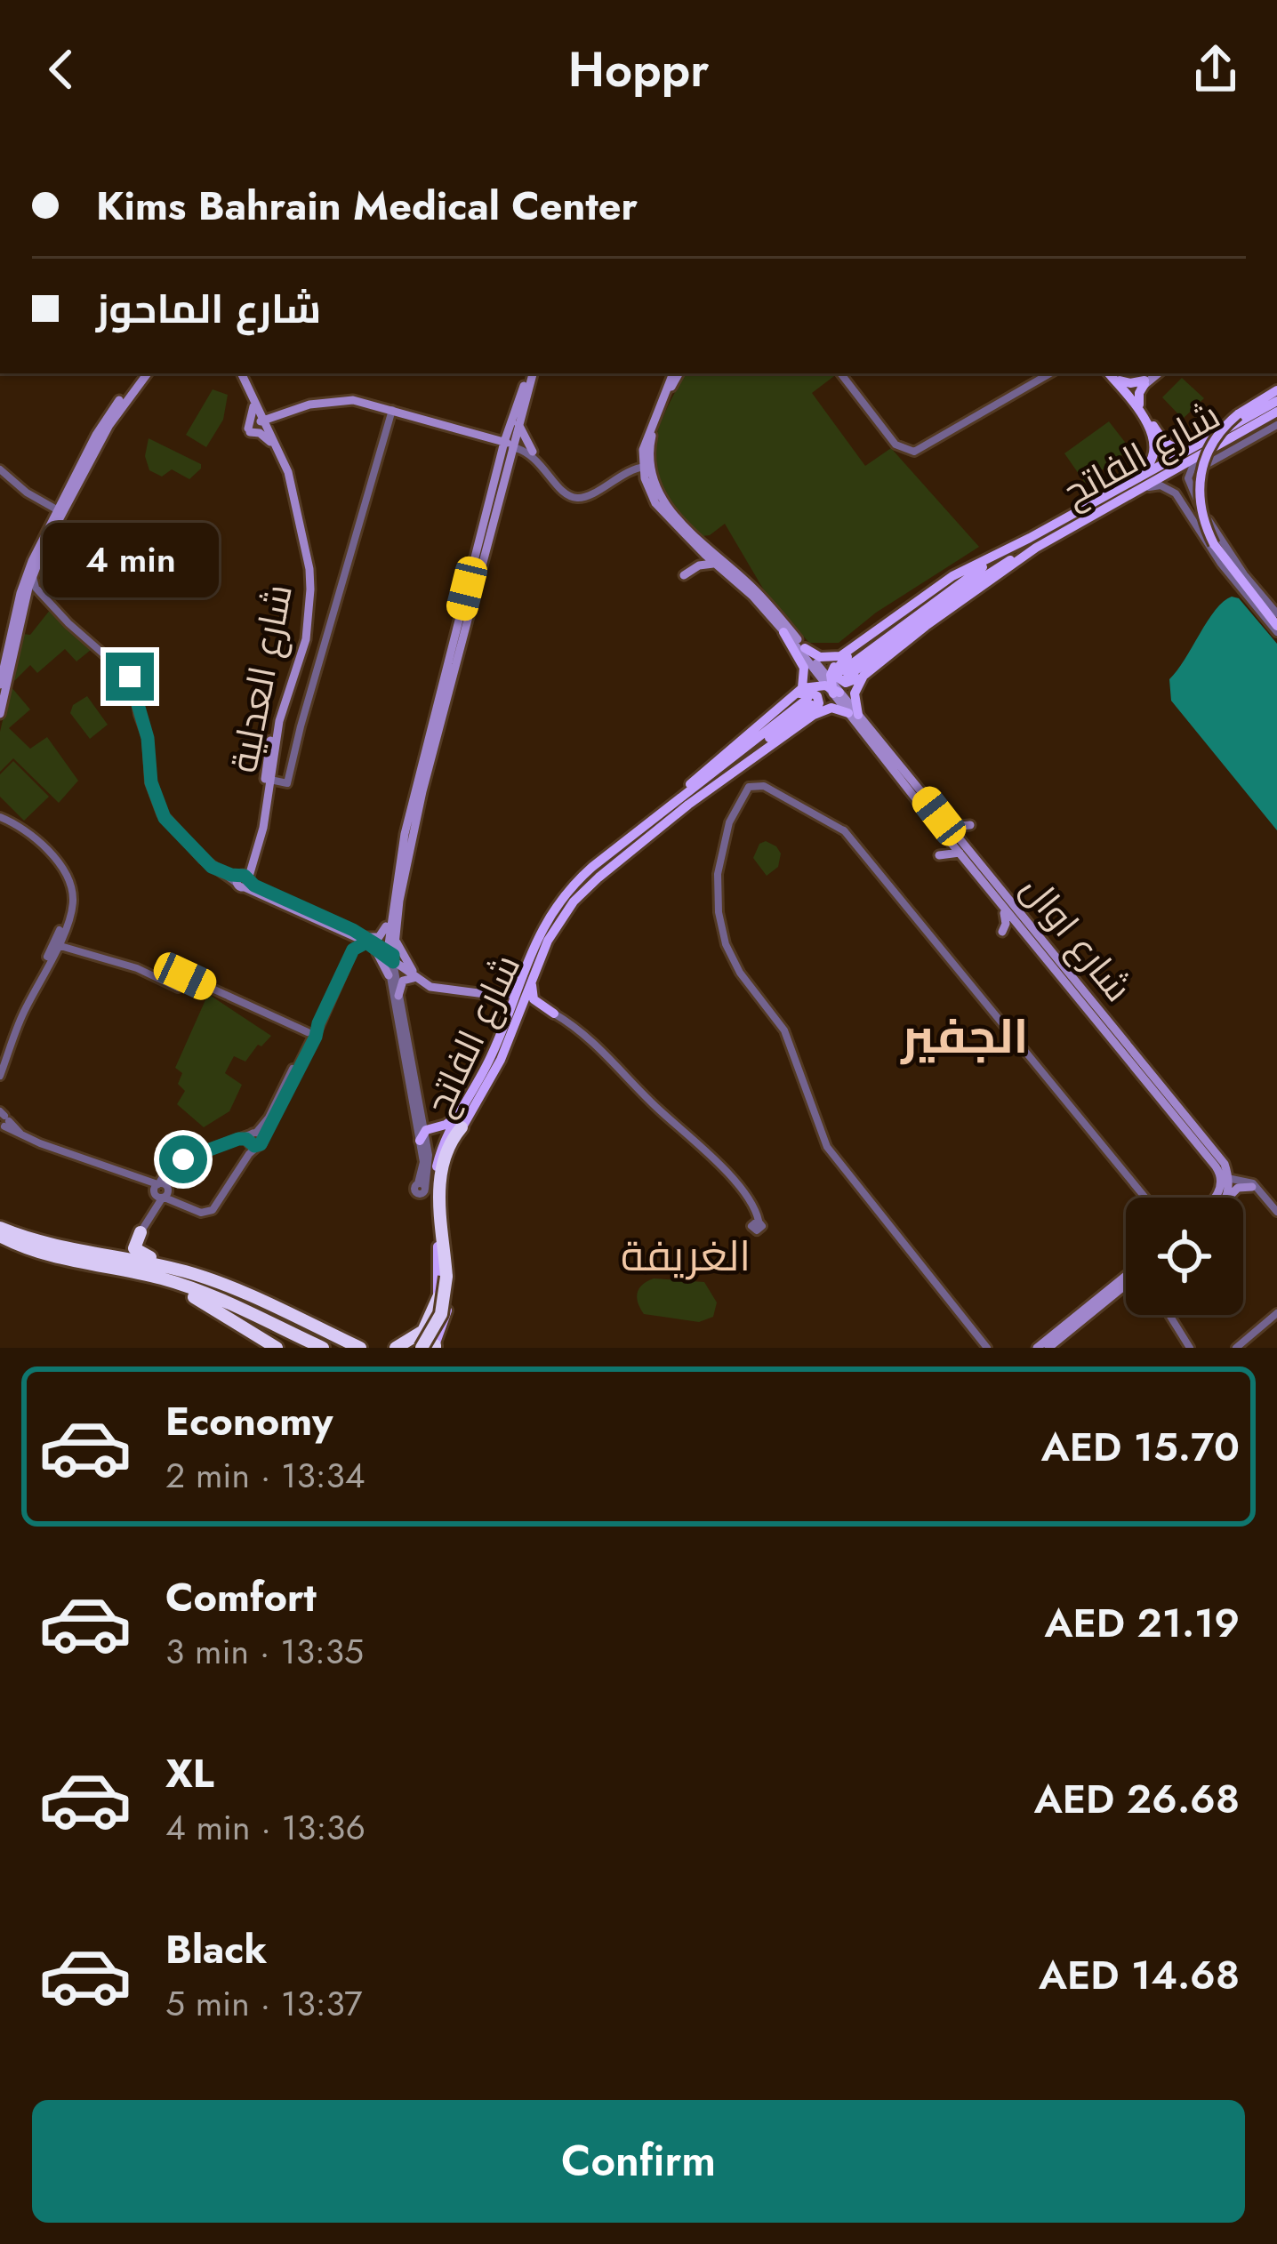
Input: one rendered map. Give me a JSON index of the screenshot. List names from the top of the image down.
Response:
{
  "streets": {
    "main road": ["شارع الفاتح", "شارع العدلية", "شارع اوال"]
  },
  "crossings": [
    ["شارع الفاتح", "شارع اوال"]
  ],
  "districts": ["الجفير", "الغريفة"],
  "page": {
    "header": "Hoppr",
    "banner": ["Kims Bahrain Medical Center", "شارع الماحوز"],
    "bubble": "4 min",
    "list": [
      {
        "name": "Economy",
        "note": "2 min · 13:34",
        "value": "AED 15.70"
      },
      {
        "name": "Comfort",
        "note": "3 min · 13:35",
        "value": "AED 21.19"
      },
      {
        "name": "XL",
        "note": "4 min · 13:36",
        "value": "AED 26.68"
      },
      {
        "name": "Black",
        "note": "5 min · 13:37",
        "value": "AED 14.68"
      }
    ],
    "buttons": "Confirm"
  }
}
